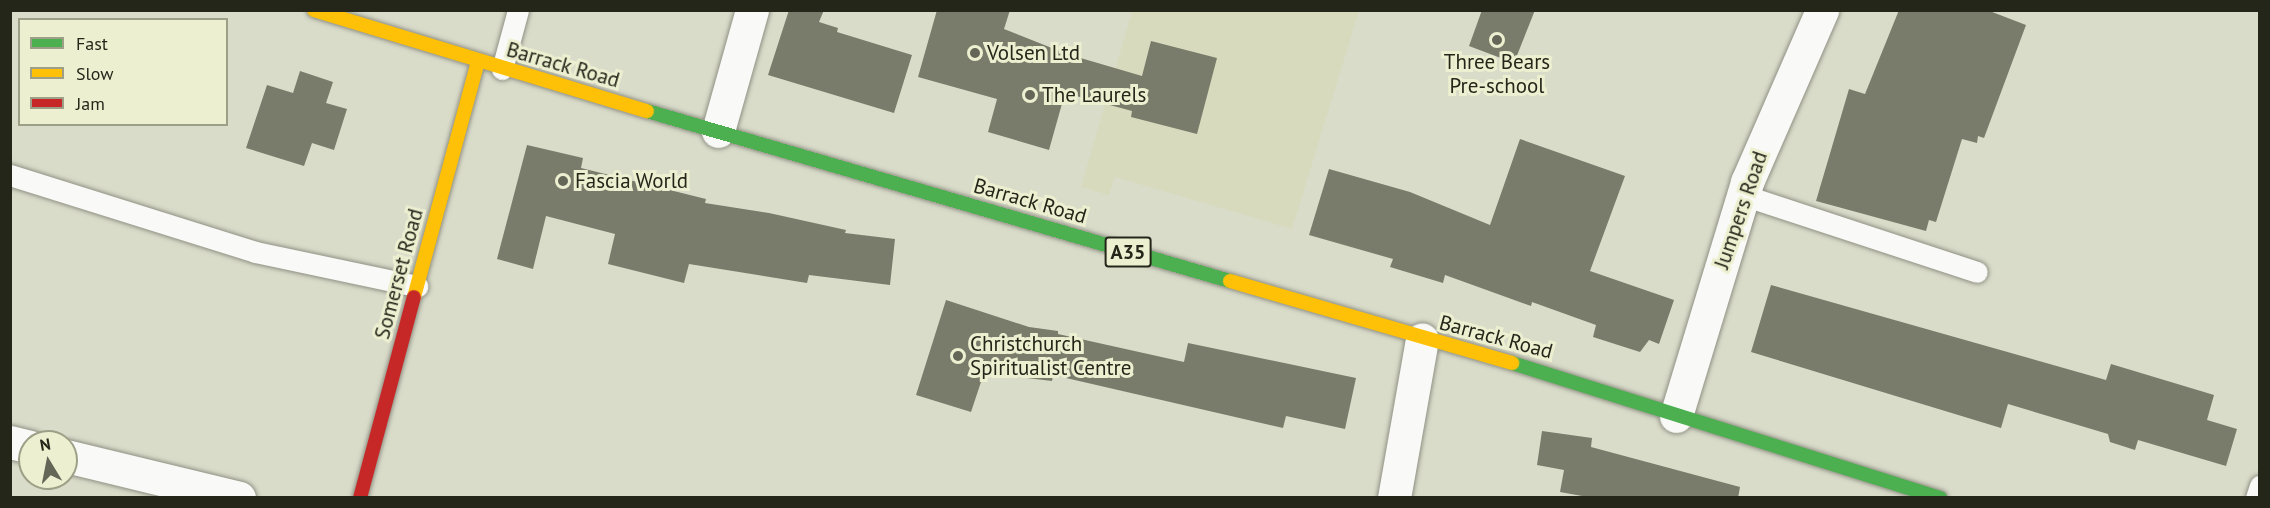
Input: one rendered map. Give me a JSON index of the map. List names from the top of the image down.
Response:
{
  "streets": {
    "main road": ["Barrack Road", "A35", "Somerset Road"],
    "street": ["Jumpers Road"]
  },
  "crossings": [
    ["Barrack Road", "Jumpers Road"],
    ["Barrack Road", "Somerset Road"]
  ],
  "places": [
    "Three Bears Pre-school",
    "Volsen Ltd",
    "The Laurels",
    "Fascia World",
    "Christchurch Spiritualist Centre"
  ],
  "legend": ["Fast", "Slow", "Jam"],
  "north": "top"
}
